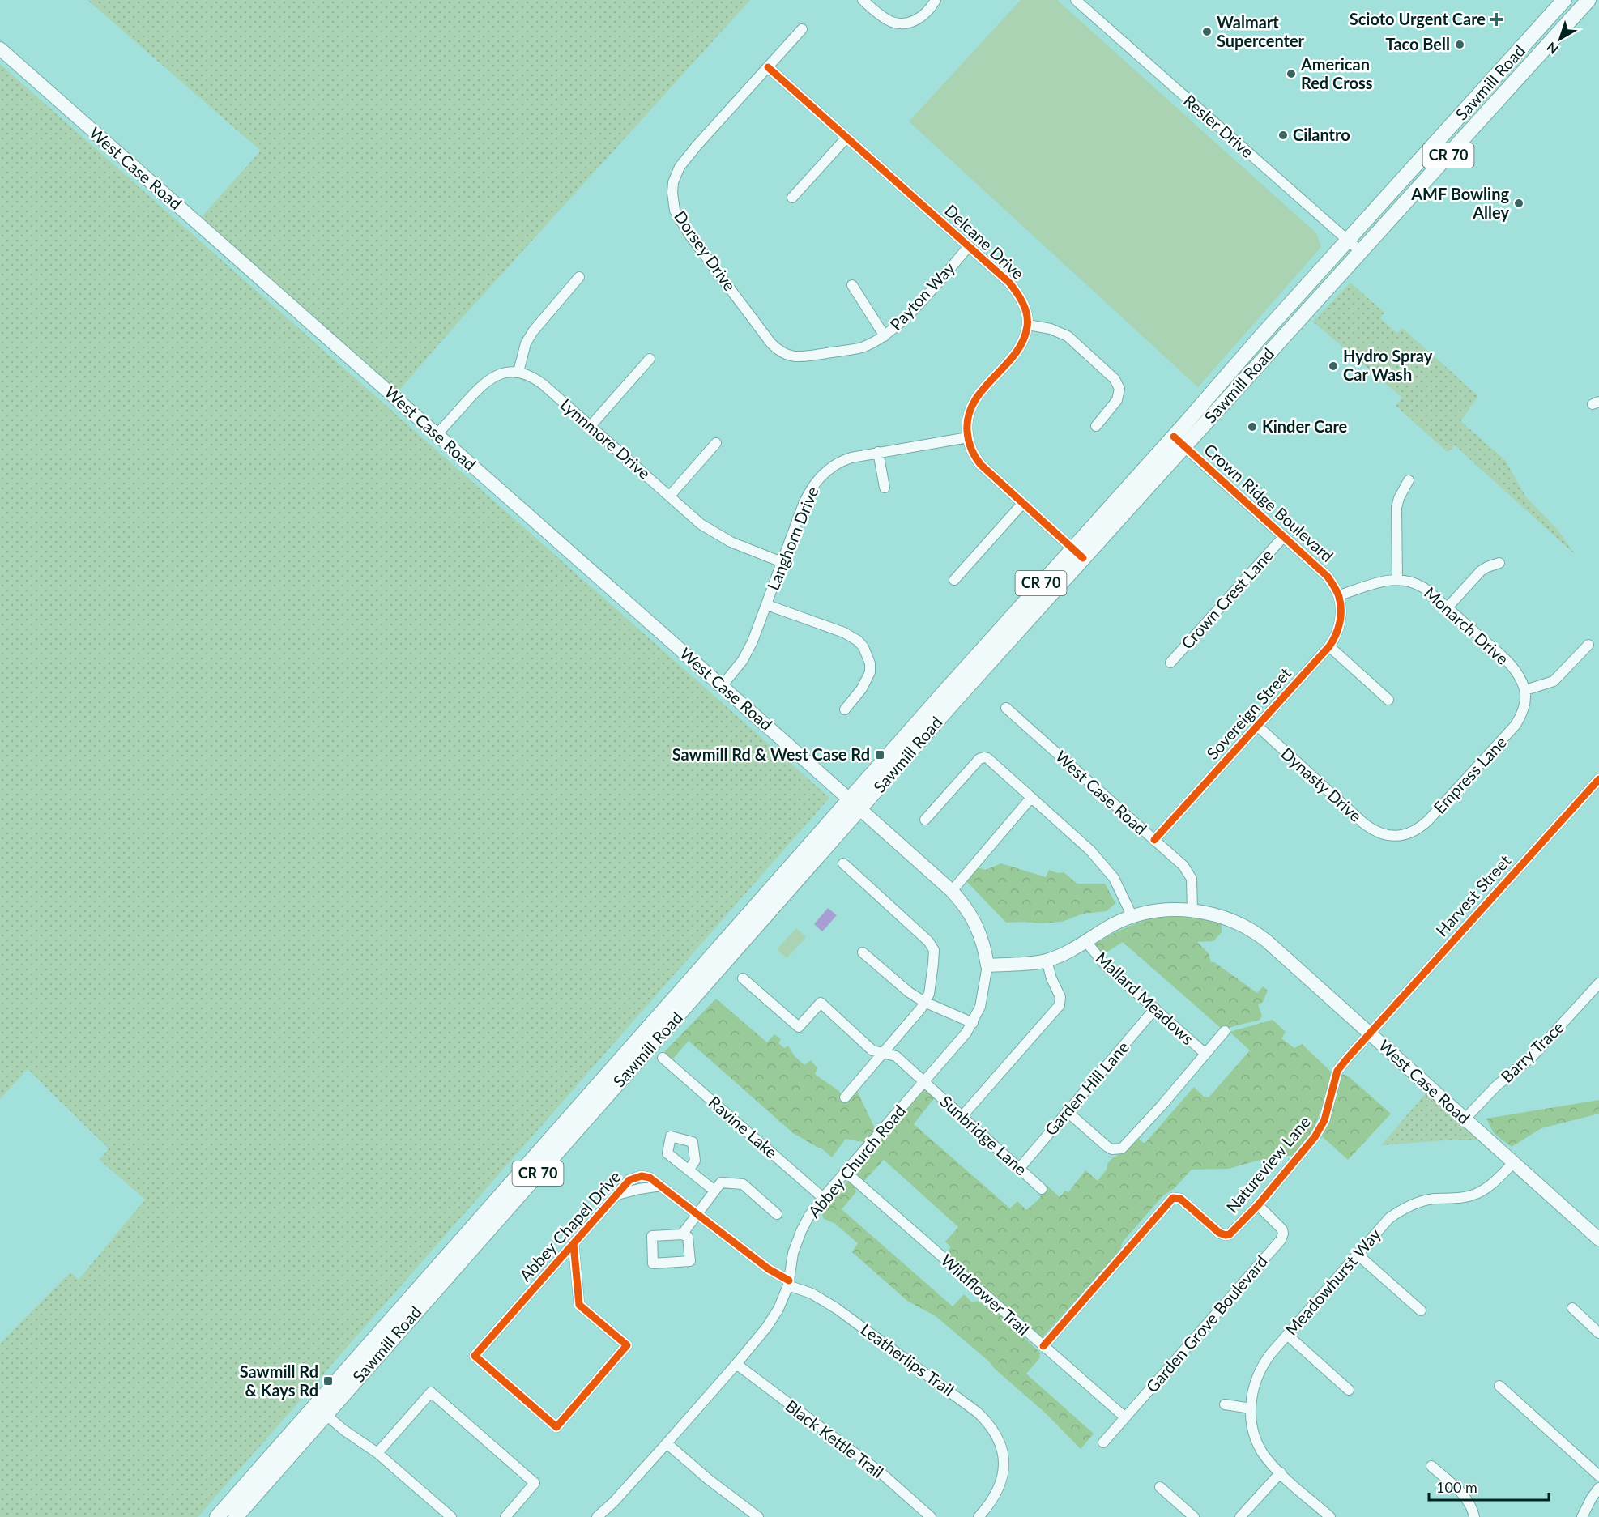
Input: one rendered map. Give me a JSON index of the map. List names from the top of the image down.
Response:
{
  "streets": {
    "main road": [
      "Sawmill Road",
      "CR 70",
      "West Case Road",
      "Abbey Church Road"
    ],
    "street": [
      "Resler Drive",
      "Delcane Drive",
      "Dorsey Drive",
      "Payton Way",
      "Lynnmore Drive",
      "Crown Ridge Boulevard",
      "Langhorn Drive",
      "Crown Crest Lane",
      "Monarch Drive",
      "Sovereign Street",
      "Empress Lane",
      "Dynasty Drive",
      "Harvest Street",
      "Mallard Meadows",
      "Barry Trace",
      "Garden Hill Lane",
      "Ravine Lake",
      "Sunbridge Lane",
      "Natureview Lane",
      "Abbey Chapel Drive",
      "Meadowhurst Way",
      "Wildflower Trail",
      "Garden Grove Boulevard",
      "Leatherlips Trail",
      "Black Kettle Trail"
    ]
  },
  "crossings": [
    ["Sawmill Road", "Resler Drive"],
    ["Sawmill Road", "West Case Road"],
    ["Sawmill Road", "Crown Ridge Boulevard"],
    ["Sawmill Road", "Abbey Church Road"],
    ["West Case Road", "Langhorn Drive"],
    ["West Case Road", "Sovereign Street"],
    ["West Case Road", "Harvest Street"],
    ["West Case Road", "Mallard Meadows"],
    ["West Case Road", "Barry Trace"],
    ["West Case Road", "Abbey Church Road"],
    ["West Case Road", "Natureview Lane"],
    ["West Case Road", "Meadowhurst Way"],
    ["Delcane Drive", "Dorsey Drive"],
    ["Delcane Drive", "Payton Way"],
    ["Dorsey Drive", "Payton Way"],
    ["Lynnmore Drive", "Langhorn Drive"],
    ["Crown Ridge Boulevard", "Crown Crest Lane"],
    ["Crown Ridge Boulevard", "Sovereign Street"],
    ["Monarch Drive", "Empress Lane"],
    ["Sovereign Street", "Dynasty Drive"],
    ["Empress Lane", "Dynasty Drive"],
    ["Harvest Street", "Natureview Lane"],
    ["Mallard Meadows", "Garden Hill Lane"],
    ["Garden Hill Lane", "Sunbridge Lane"],
    ["Ravine Lake", "Abbey Church Road"],
    ["Sunbridge Lane", "Abbey Church Road"],
    ["Abbey Church Road", "Abbey Chapel Drive"],
    ["Abbey Church Road", "Wildflower Trail"],
    ["Abbey Church Road", "Leatherlips Trail"],
    ["Abbey Church Road", "Black Kettle Trail"],
    ["Natureview Lane", "Wildflower Trail"],
    ["Natureview Lane", "Garden Grove Boulevard"],
    ["Abbey Chapel Drive", "Leatherlips Trail"],
    ["Wildflower Trail", "Garden Grove Boulevard"]
  ],
  "places": {
    "health": ["Scioto Urgent Care"],
    "other": [
      "Walmart Supercenter",
      "Taco Bell",
      "American Red Cross",
      "Cilantro",
      "AMF Bowling Alley",
      "Hydro Spray Car Wash",
      "Kinder Care"
    ],
    "transit": ["Sawmill Rd & West Case Rd", "Sawmill Rd & Kays Rd"]
  },
  "scale_bar": "100 m",
  "north": "bottom left"
}
